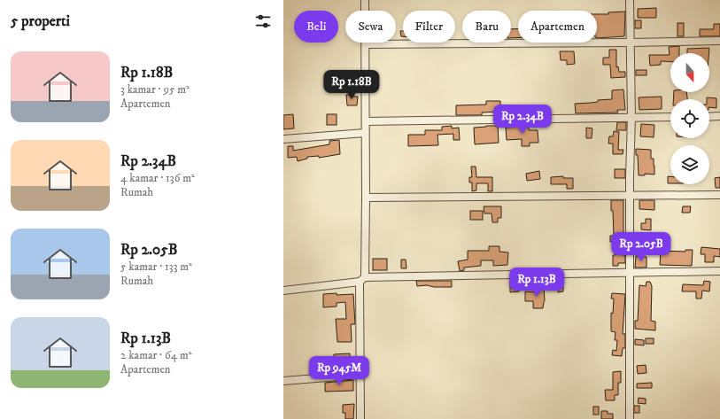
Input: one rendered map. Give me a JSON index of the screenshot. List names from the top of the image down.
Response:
{
  "north": "bottom",
  "page": {
    "heading": "5 properti",
    "chip": [
      "Beli",
      "Sewa",
      "Filter",
      "Baru",
      "Apartemen"
    ],
    "list": [
      {
        "name": "Rp 1.18B",
        "note": "3 kamar · 95 m² · Apartemen"
      },
      {
        "name": "Rp 2.34B",
        "note": "4 kamar · 136 m² · Rumah"
      },
      {
        "name": "Rp 2.05B",
        "note": "5 kamar · 133 m² · Rumah"
      },
      {
        "name": "Rp 1.13B",
        "note": "2 kamar · 64 m² · Apartemen"
      }
    ],
    "price": [
      "Rp 1.18B",
      "Rp 2.34B",
      "Rp 2.05B",
      "Rp 1.13B",
      "Rp 945M"
    ]
  }
}
